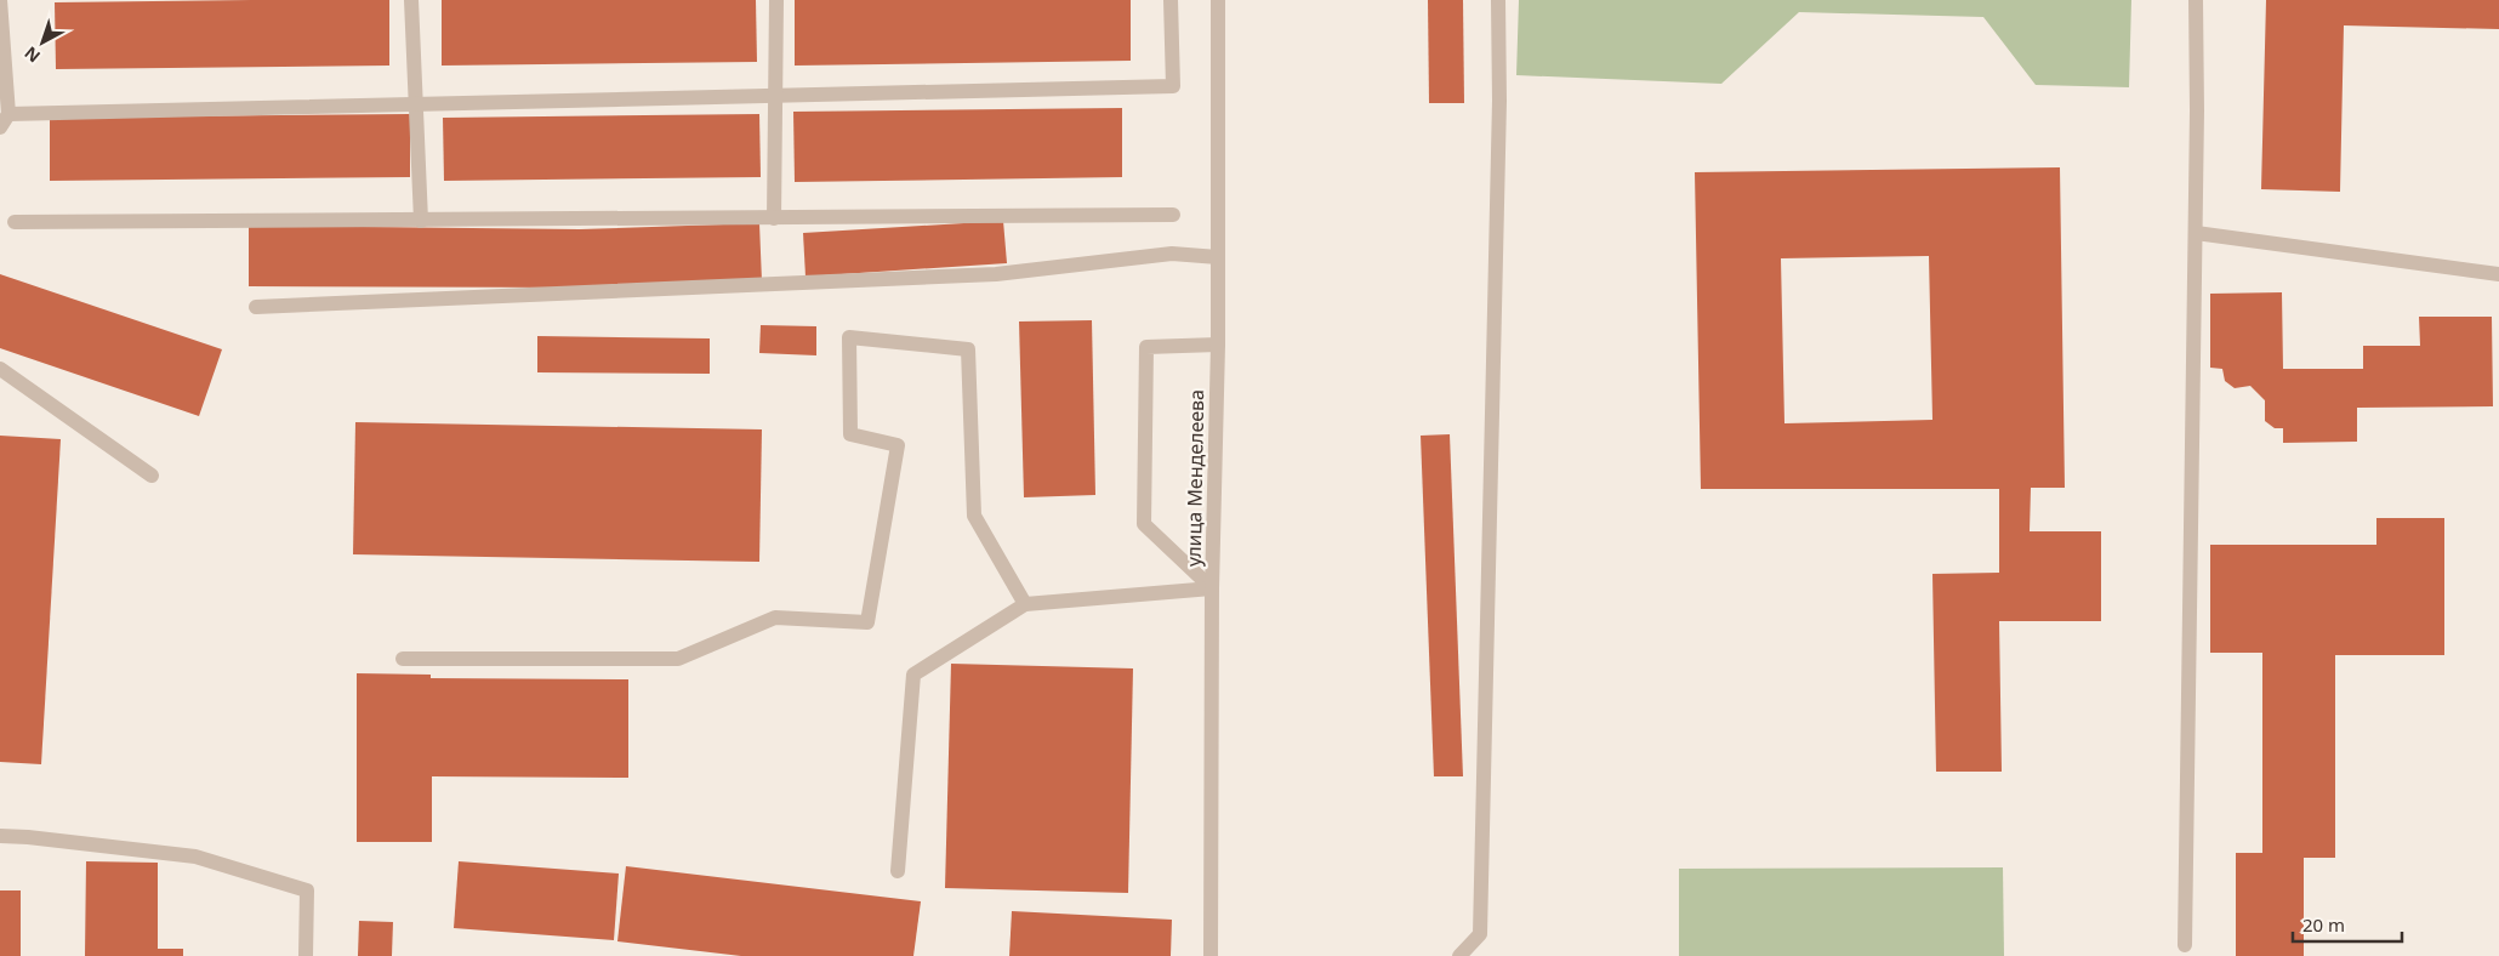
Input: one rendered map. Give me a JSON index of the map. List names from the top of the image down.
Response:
{
  "streets": {
    "street": ["улица Менделеева"]
  },
  "scale_bar": "20 m",
  "north": "bottom left"
}
